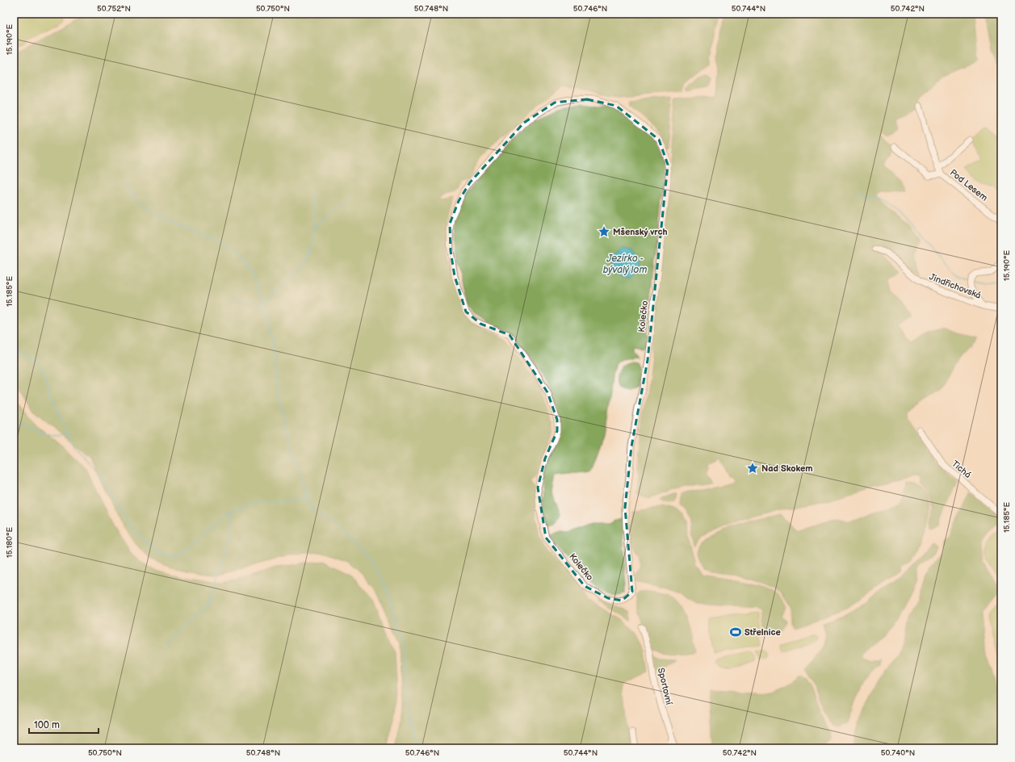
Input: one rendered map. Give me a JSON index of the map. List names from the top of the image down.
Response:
{
  "streets": {
    "street": [
      "Pod Lesem",
      "Jindřichovská",
      "Kolečko",
      "Tichá",
      "Sportovní"
    ]
  },
  "water": ["Jezírko - bývalý lom"],
  "places": {
    "place": ["Mšenský vrch", "Nad Skokem"],
    "sports": ["Střelnice"]
  },
  "scale_bar": "100 m",
  "coordinates": [
    "50.752°N",
    "50.750°N",
    "50.748°N",
    "50.746°N",
    "50.744°N",
    "50.742°N",
    "15.190°E",
    "15.185°E",
    "15.180°E",
    "50.740°N"
  ]
}
